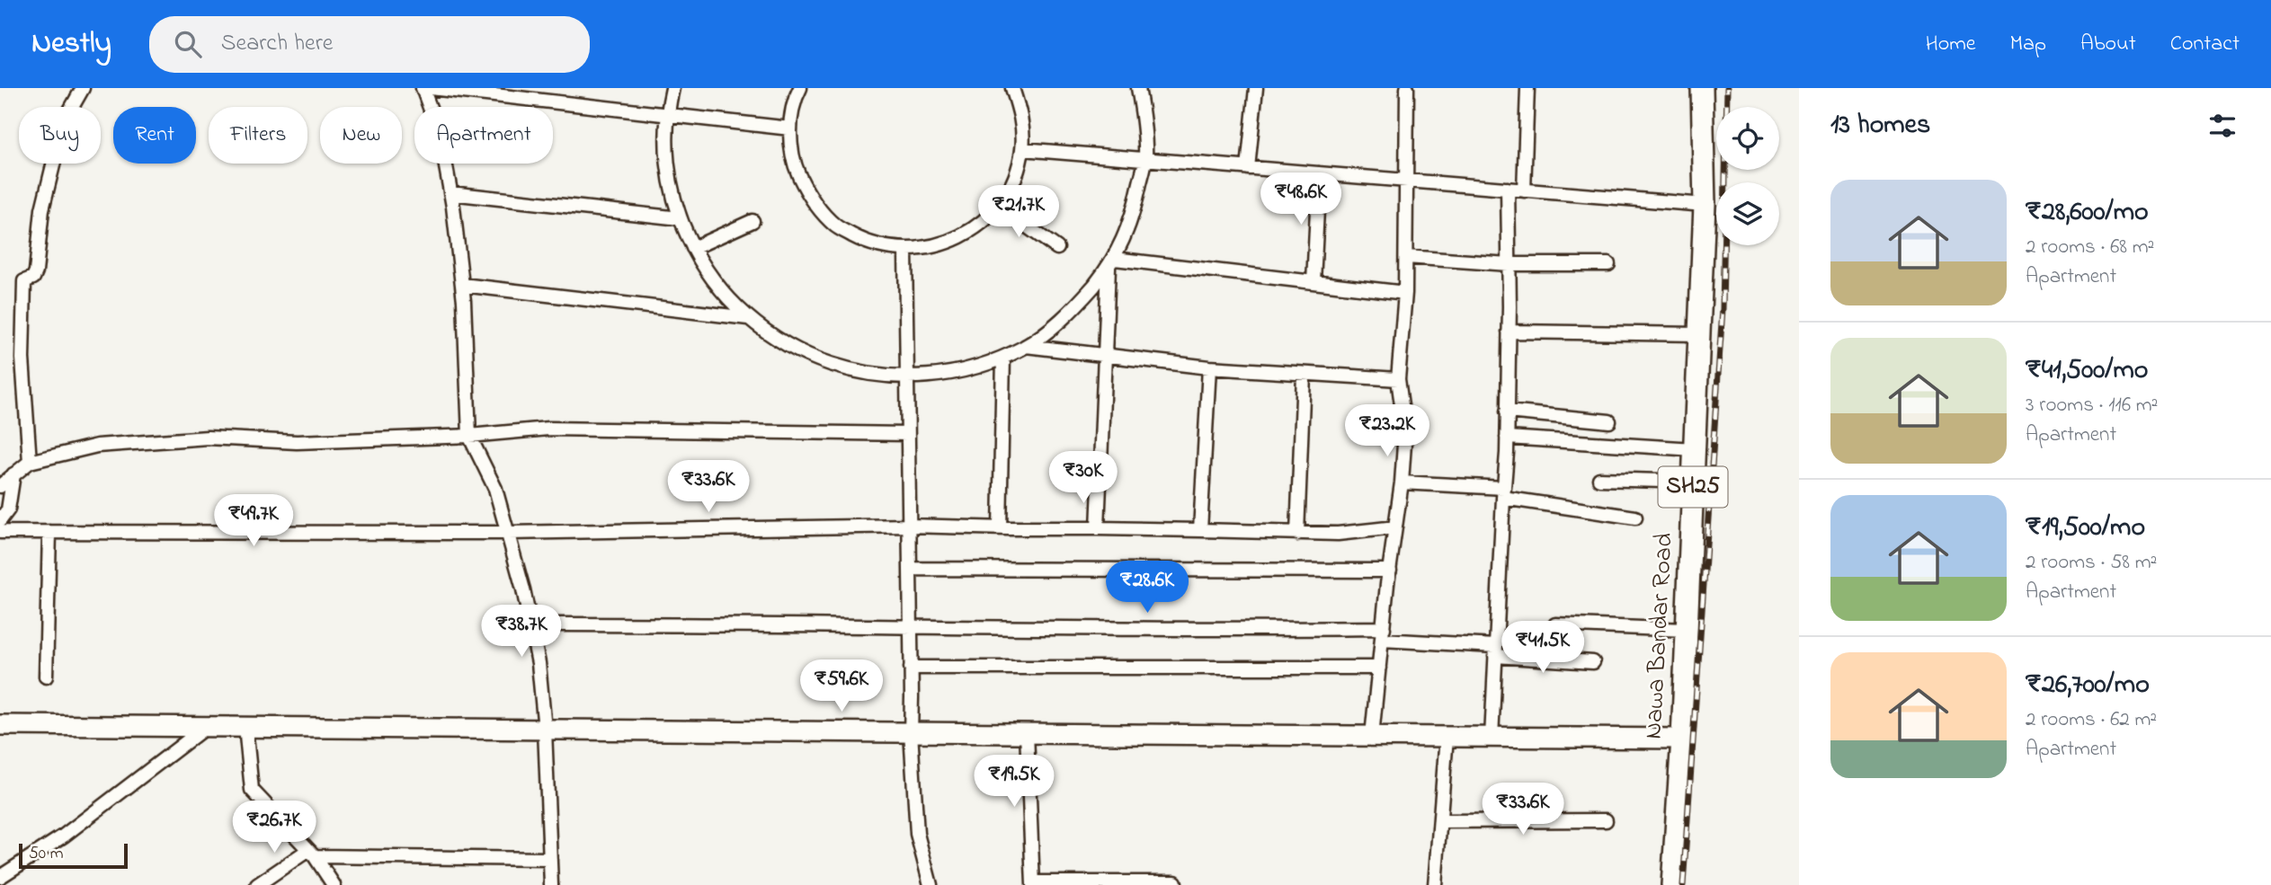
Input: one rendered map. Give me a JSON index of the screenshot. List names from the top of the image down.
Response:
{
  "streets": {
    "main road": ["SH25", "Nawa Bandar Road"]
  },
  "scale_bar": "50 m",
  "page": {
    "header": "Nestly",
    "search": "Search here",
    "nav": [
      "Home",
      "Map",
      "About",
      "Contact"
    ],
    "heading": "13 homes",
    "chip": [
      "Buy",
      "Rent",
      "Filters",
      "New",
      "Apartment"
    ],
    "list": [
      {
        "name": "₹28,600/mo",
        "note": "2 rooms · 68 m² · Apartment"
      },
      {
        "name": "₹41,500/mo",
        "note": "3 rooms · 116 m² · Apartment"
      },
      {
        "name": "₹19,500/mo",
        "note": "2 rooms · 58 m² · Apartment"
      },
      {
        "name": "₹26,700/mo",
        "note": "2 rooms · 62 m² · Apartment"
      }
    ],
    "price": [
      "₹48.6K",
      "₹21.7K",
      "₹23.2K",
      "₹30K",
      "₹33.6K",
      "₹49.7K",
      "₹28.6K",
      "₹38.7K",
      "₹41.5K",
      "₹59.6K",
      "₹19.5K",
      "₹33.6K",
      "₹26.7K"
    ],
    "scale": "50 m"
  }
}
